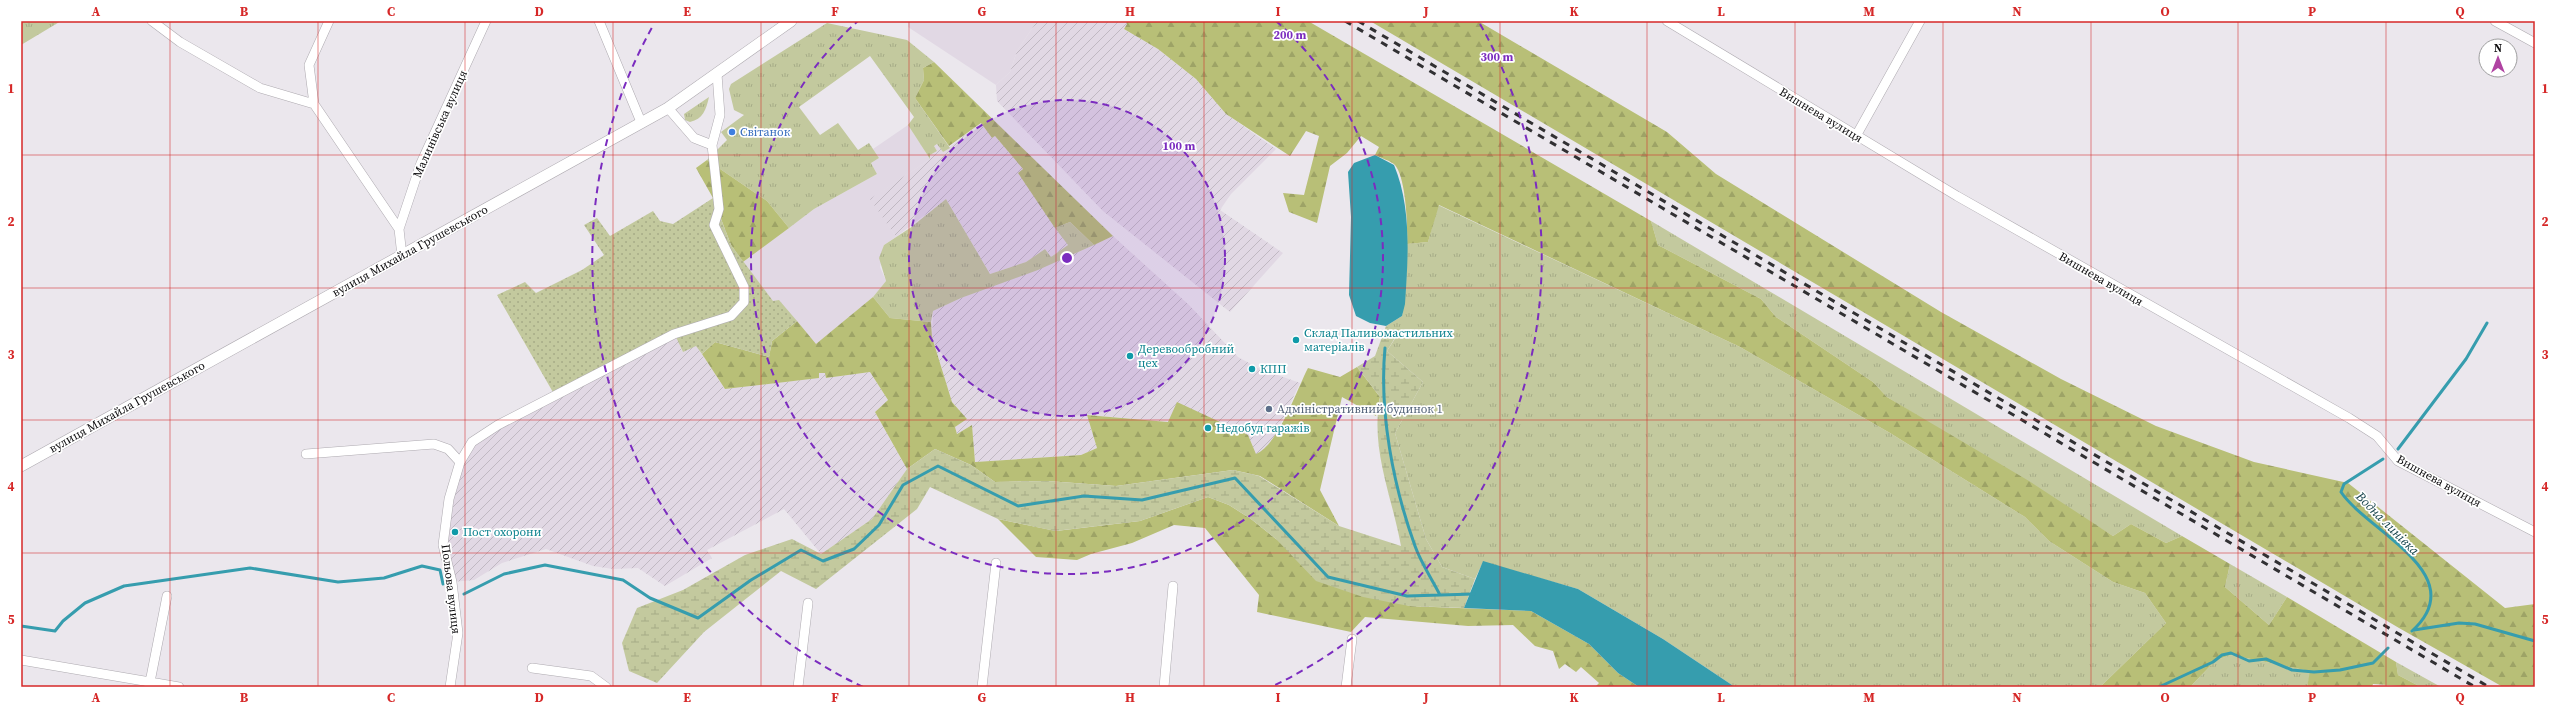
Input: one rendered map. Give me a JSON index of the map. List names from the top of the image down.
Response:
{
  "streets": {
    "street": [
      "Вишнева вулиця",
      "Малинівська вулиця",
      "вулиця Михайла Грушевського",
      "Польова вулиця"
    ]
  },
  "water": ["Водна линівка"],
  "places": [
    "Світанок",
    "Склад Паливомастильних матеріалів",
    "Деревообробний цех",
    "КПП",
    "Адміністративний будинок 1",
    "Недобуд гаражів",
    "Пост охорони"
  ],
  "north": "top",
  "grid": {
    "columns": [
      "A",
      "B",
      "C",
      "D",
      "E",
      "F",
      "G",
      "H",
      "I",
      "J",
      "K",
      "L",
      "M",
      "N",
      "O",
      "P",
      "Q"
    ],
    "rows": [
      "1",
      "2",
      "3",
      "4",
      "5"
    ]
  },
  "rings": ["200 m", "300 m", "100 m"]
}
